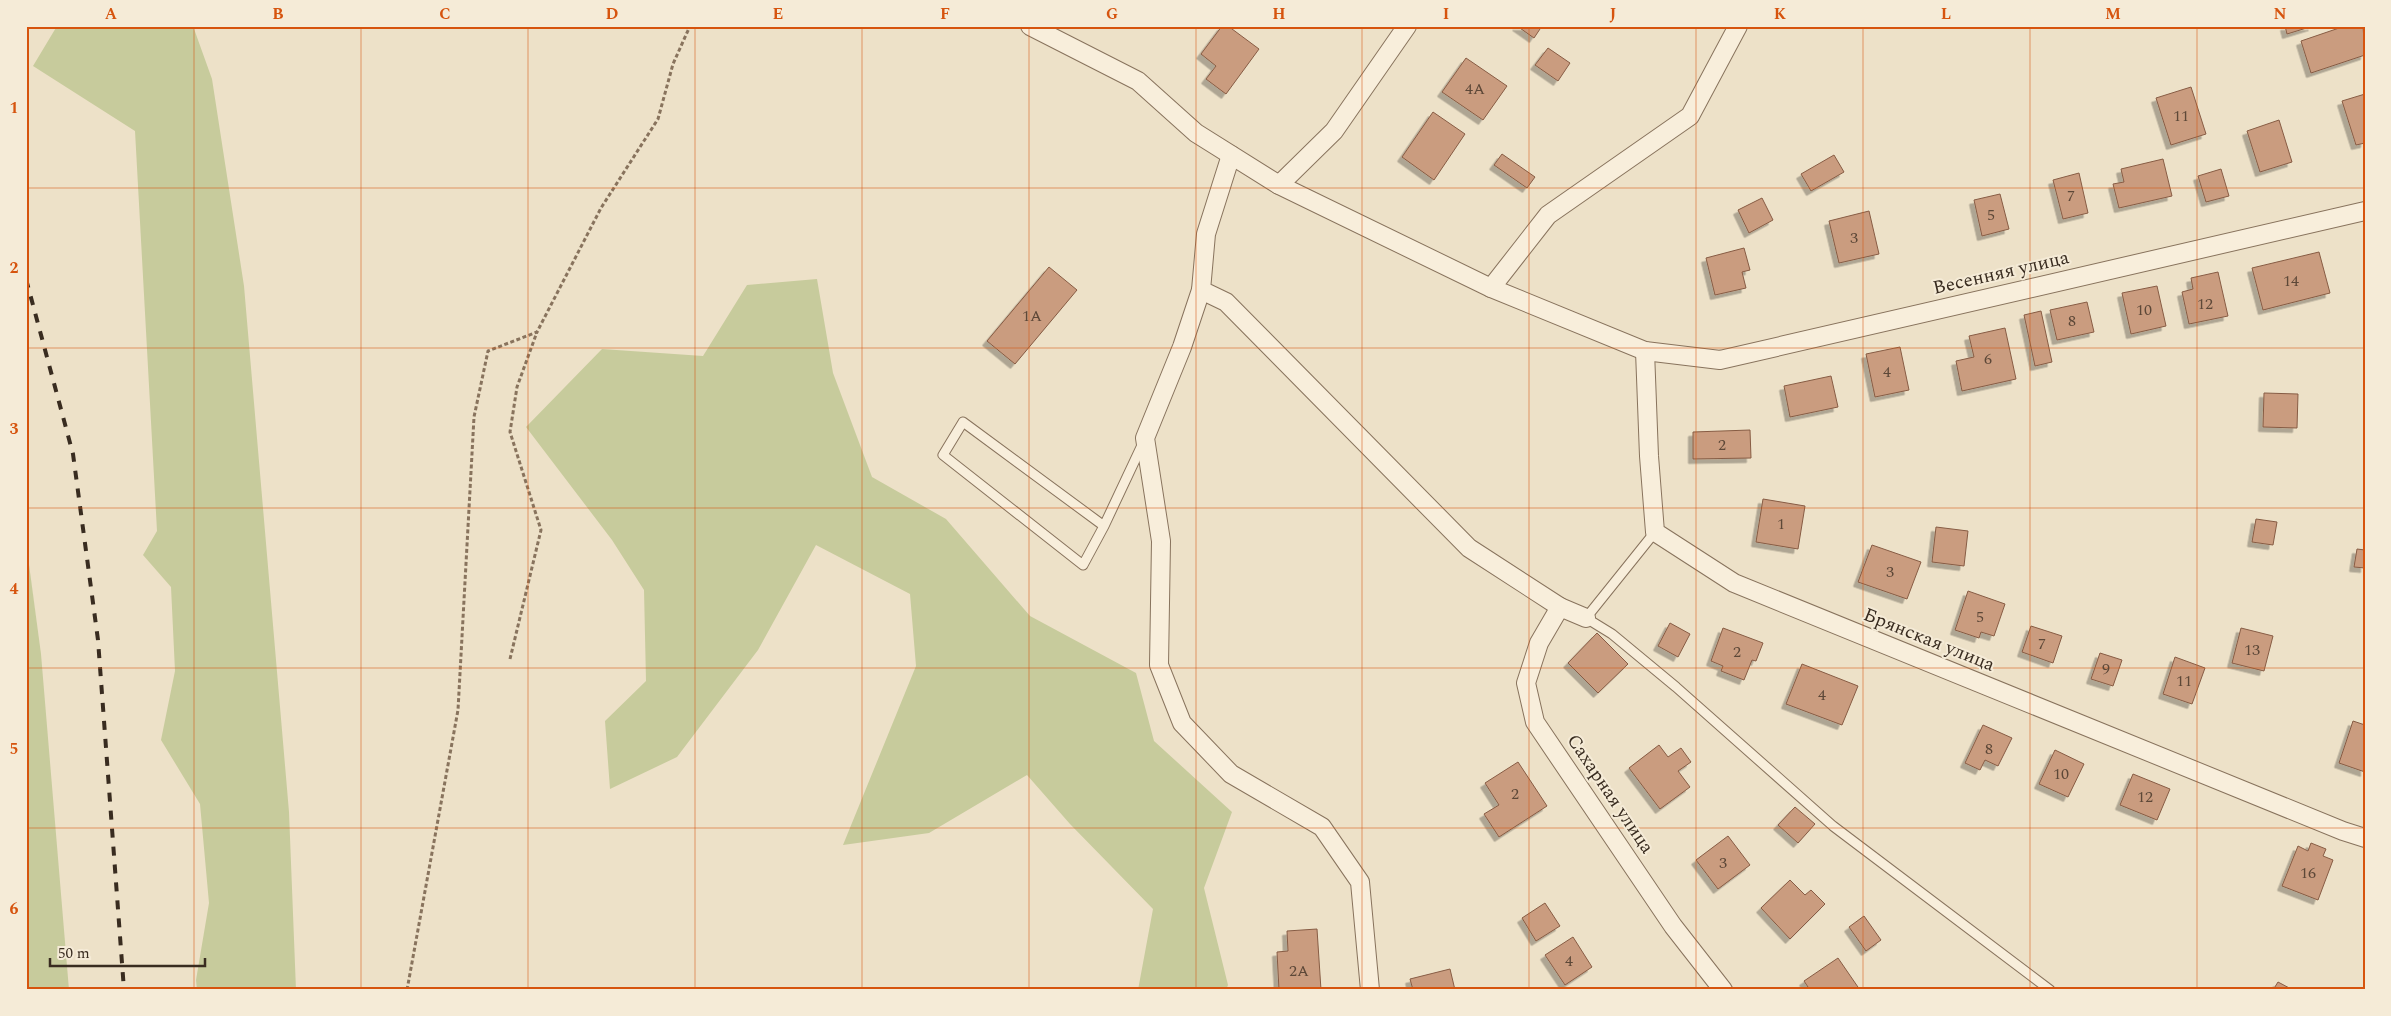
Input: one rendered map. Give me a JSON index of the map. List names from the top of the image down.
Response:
{
  "streets": {
    "street": ["Весенняя улица", "Брянская улица", "Сахарная улица"]
  },
  "house_numbers": [
    "4А",
    "11",
    "7",
    "5",
    "3",
    "14",
    "12",
    "10",
    "1А",
    "8",
    "6",
    "4",
    "2",
    "1",
    "3",
    "5",
    "7",
    "13",
    "2",
    "9",
    "11",
    "4",
    "8",
    "10",
    "2",
    "12",
    "3",
    "16",
    "4",
    "2А"
  ],
  "scale_bar": "50 m",
  "grid": {
    "columns": [
      "A",
      "B",
      "C",
      "D",
      "E",
      "F",
      "G",
      "H",
      "I",
      "J",
      "K",
      "L",
      "M",
      "N"
    ],
    "rows": [
      "1",
      "2",
      "3",
      "4",
      "5",
      "6"
    ]
  }
}
